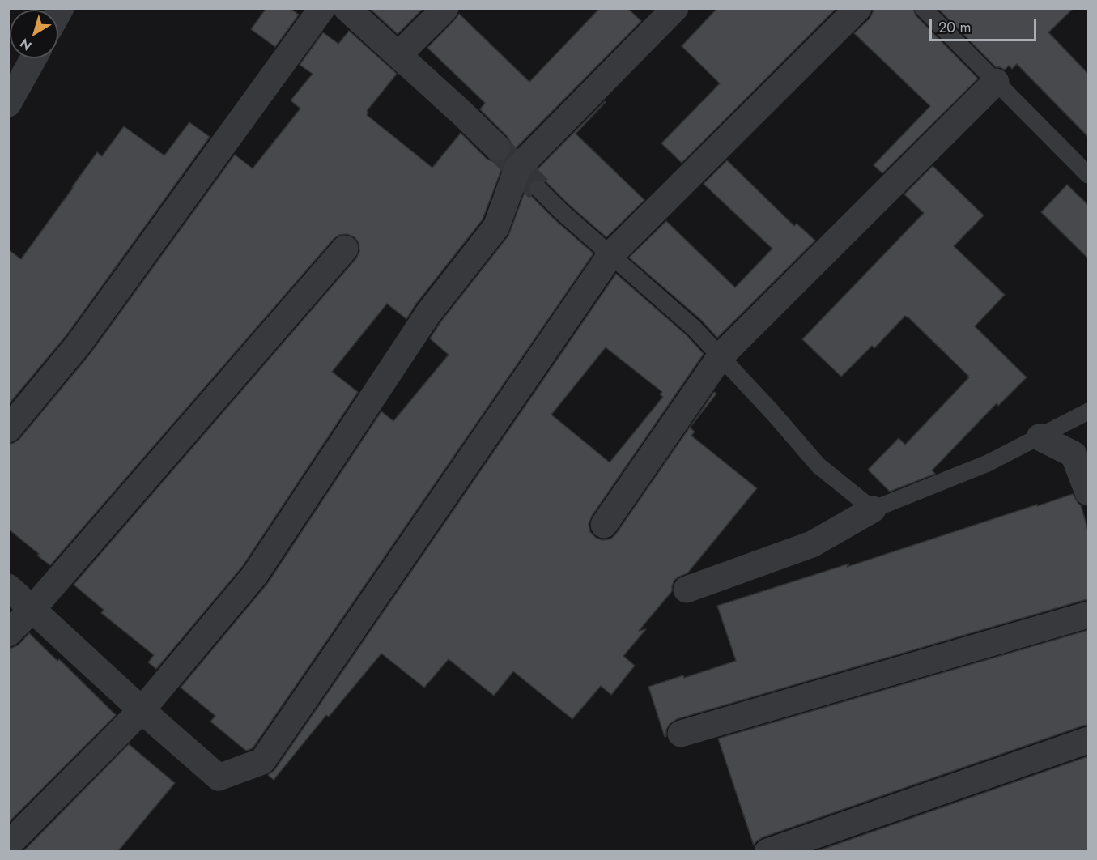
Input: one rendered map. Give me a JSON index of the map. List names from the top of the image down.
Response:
{
  "scale_bar": "20 m",
  "north": "bottom left"
}
